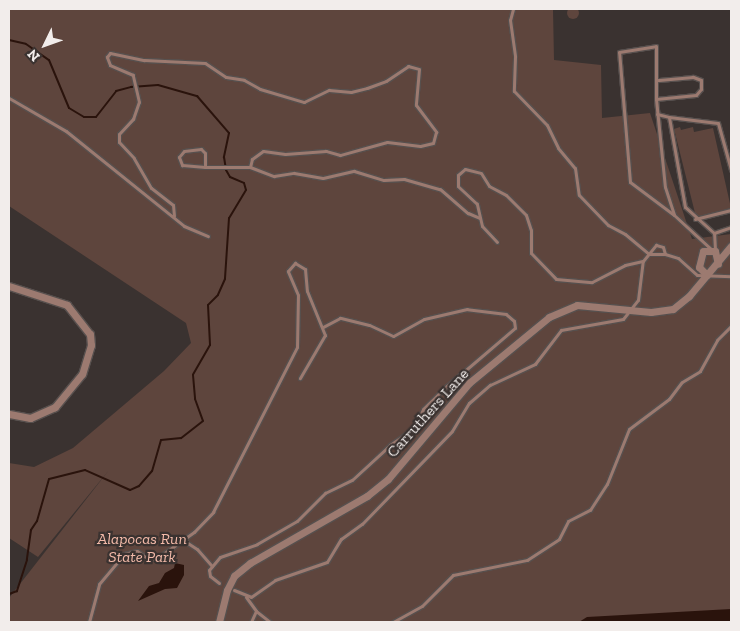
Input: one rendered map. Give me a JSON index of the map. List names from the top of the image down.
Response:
{
  "streets": {
    "street": ["Carruthers Lane"]
  },
  "parks": ["Alapocas Run State Park"],
  "north": "bottom left"
}
